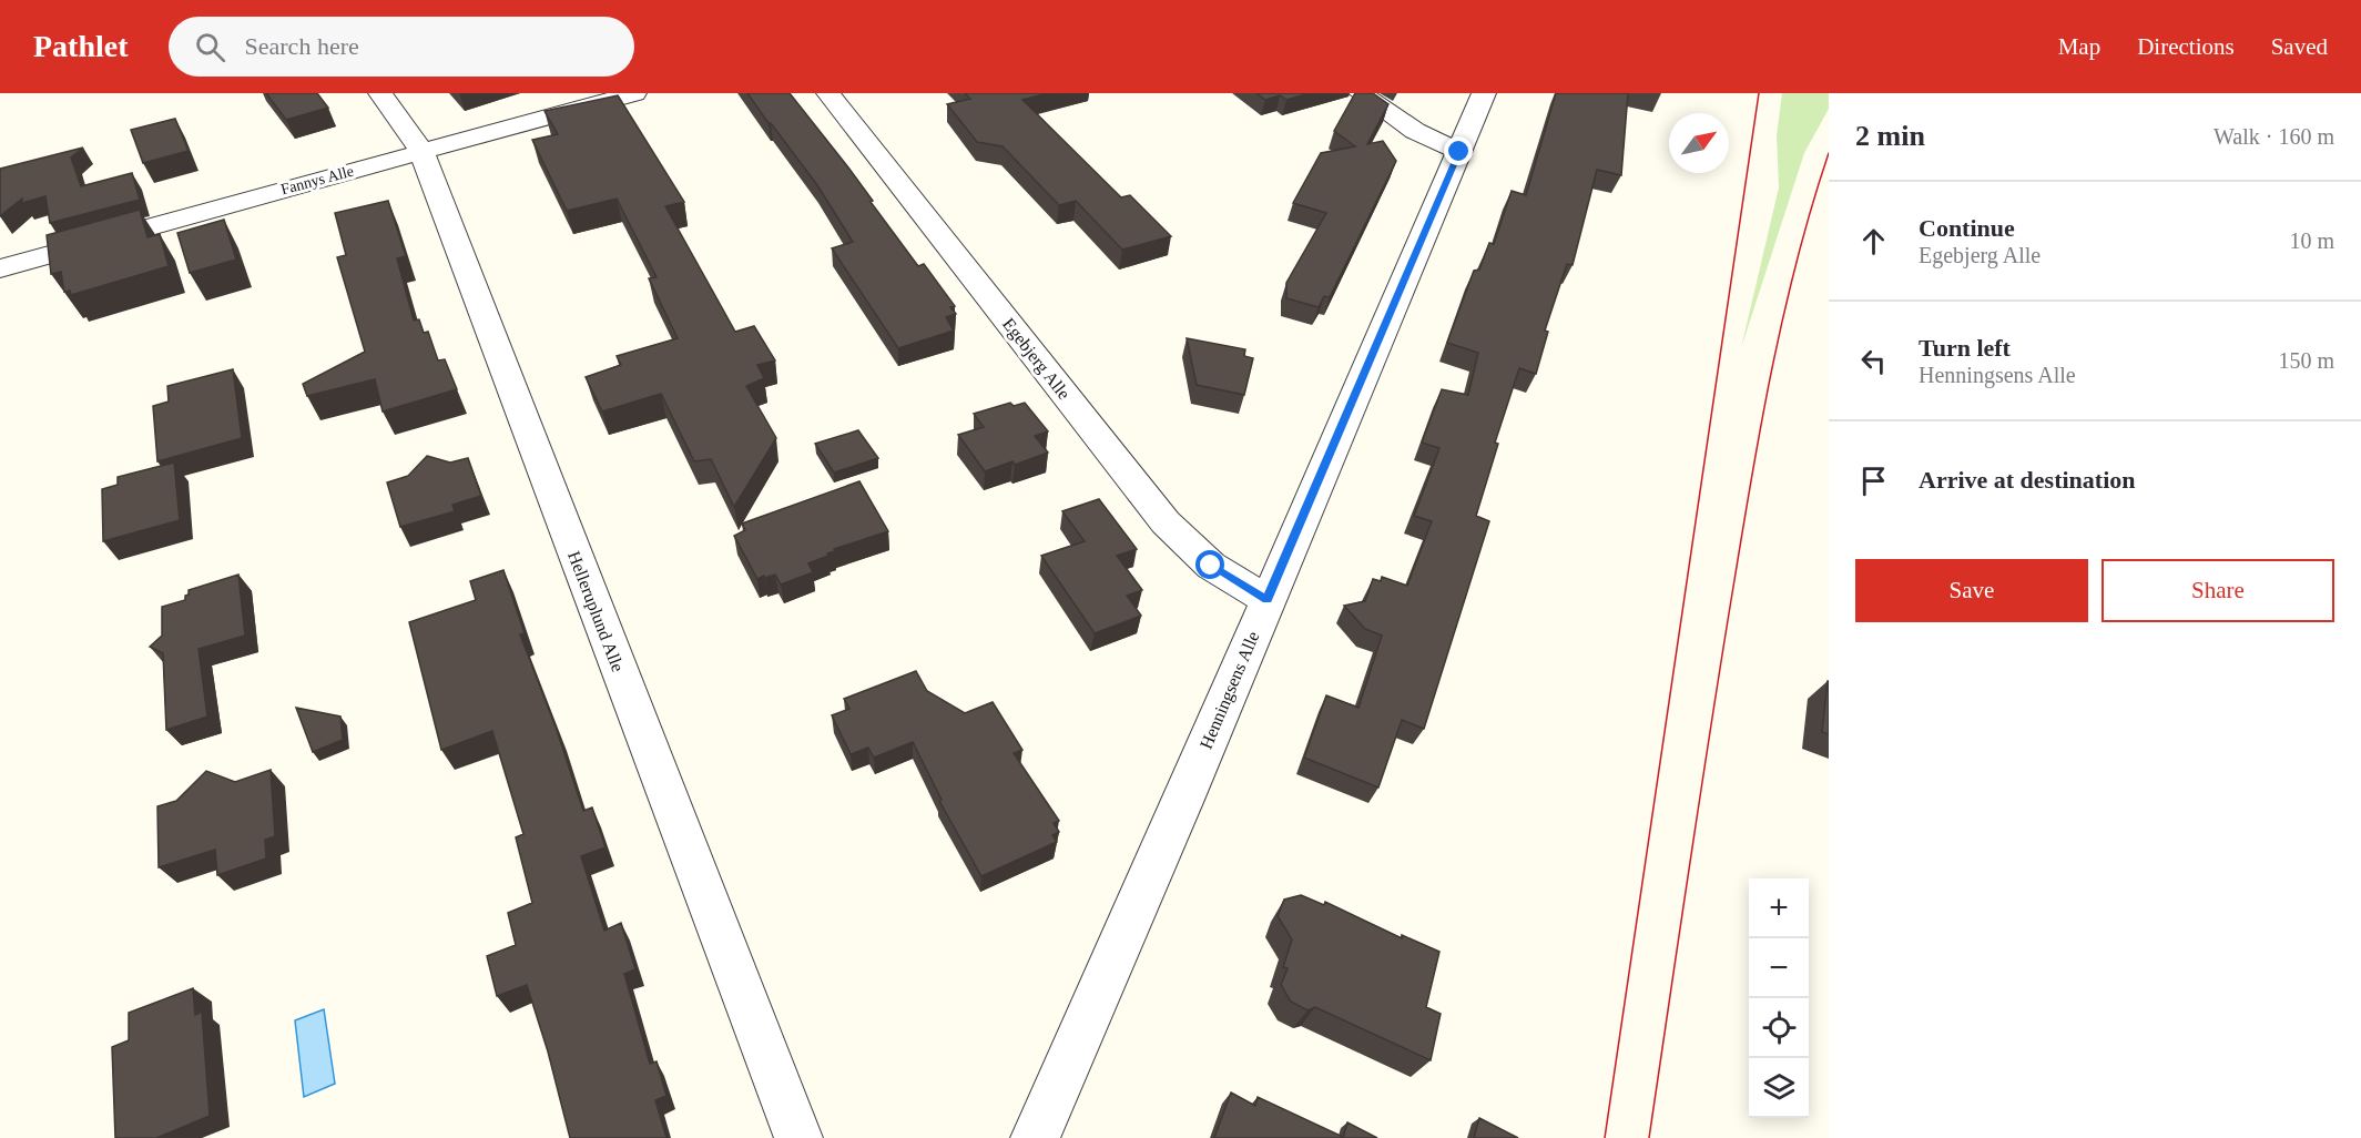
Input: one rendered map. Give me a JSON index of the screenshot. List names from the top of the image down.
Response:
{
  "streets": {
    "street": [
      "Fannys Alle",
      "Egebjerg Alle",
      "Helleruplund Alle",
      "Henningsens Alle"
    ]
  },
  "crossings": [
    ["Fannys Alle", "Helleruplund Alle"],
    ["Egebjerg Alle", "Henningsens Alle"]
  ],
  "north": "top right",
  "page": {
    "header": "Pathlet",
    "search": "Search here",
    "nav": ["Map", "Directions", "Saved"],
    "heading": ["2 min", "Walk · 160 m"],
    "list": [
      ["Continue", "Egebjerg Alle", "10 m"],
      ["Turn left", "Henningsens Alle", "150 m"],
      "Arrive at destination"
    ],
    "buttons": ["Save", "Share"],
    "map_buttons": ["+", "−"]
  }
}
